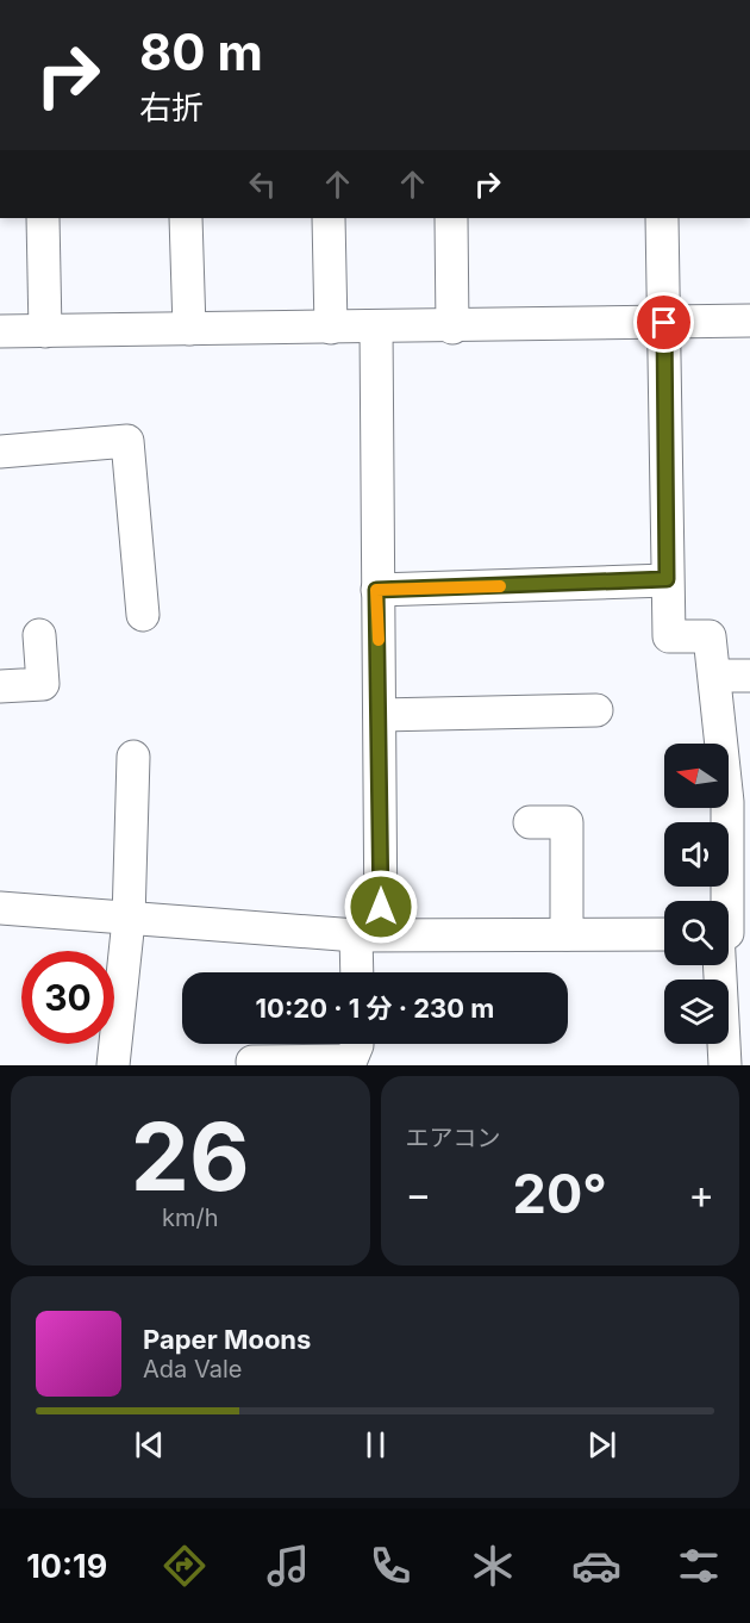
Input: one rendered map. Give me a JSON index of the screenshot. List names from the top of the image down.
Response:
{
  "north": "left",
  "page": {
    "turn": ["80 m", "右折"],
    "limit": "30",
    "trip": "10:20 · 1 分 · 230 m",
    "tile": [
      ["26", "km/h"],
      "エアコン"
    ],
    "heat": ["−", "20°", "+"],
    "song": ["Paper Moons", "Ada Vale"],
    "tabs": "10:19"
  }
}
